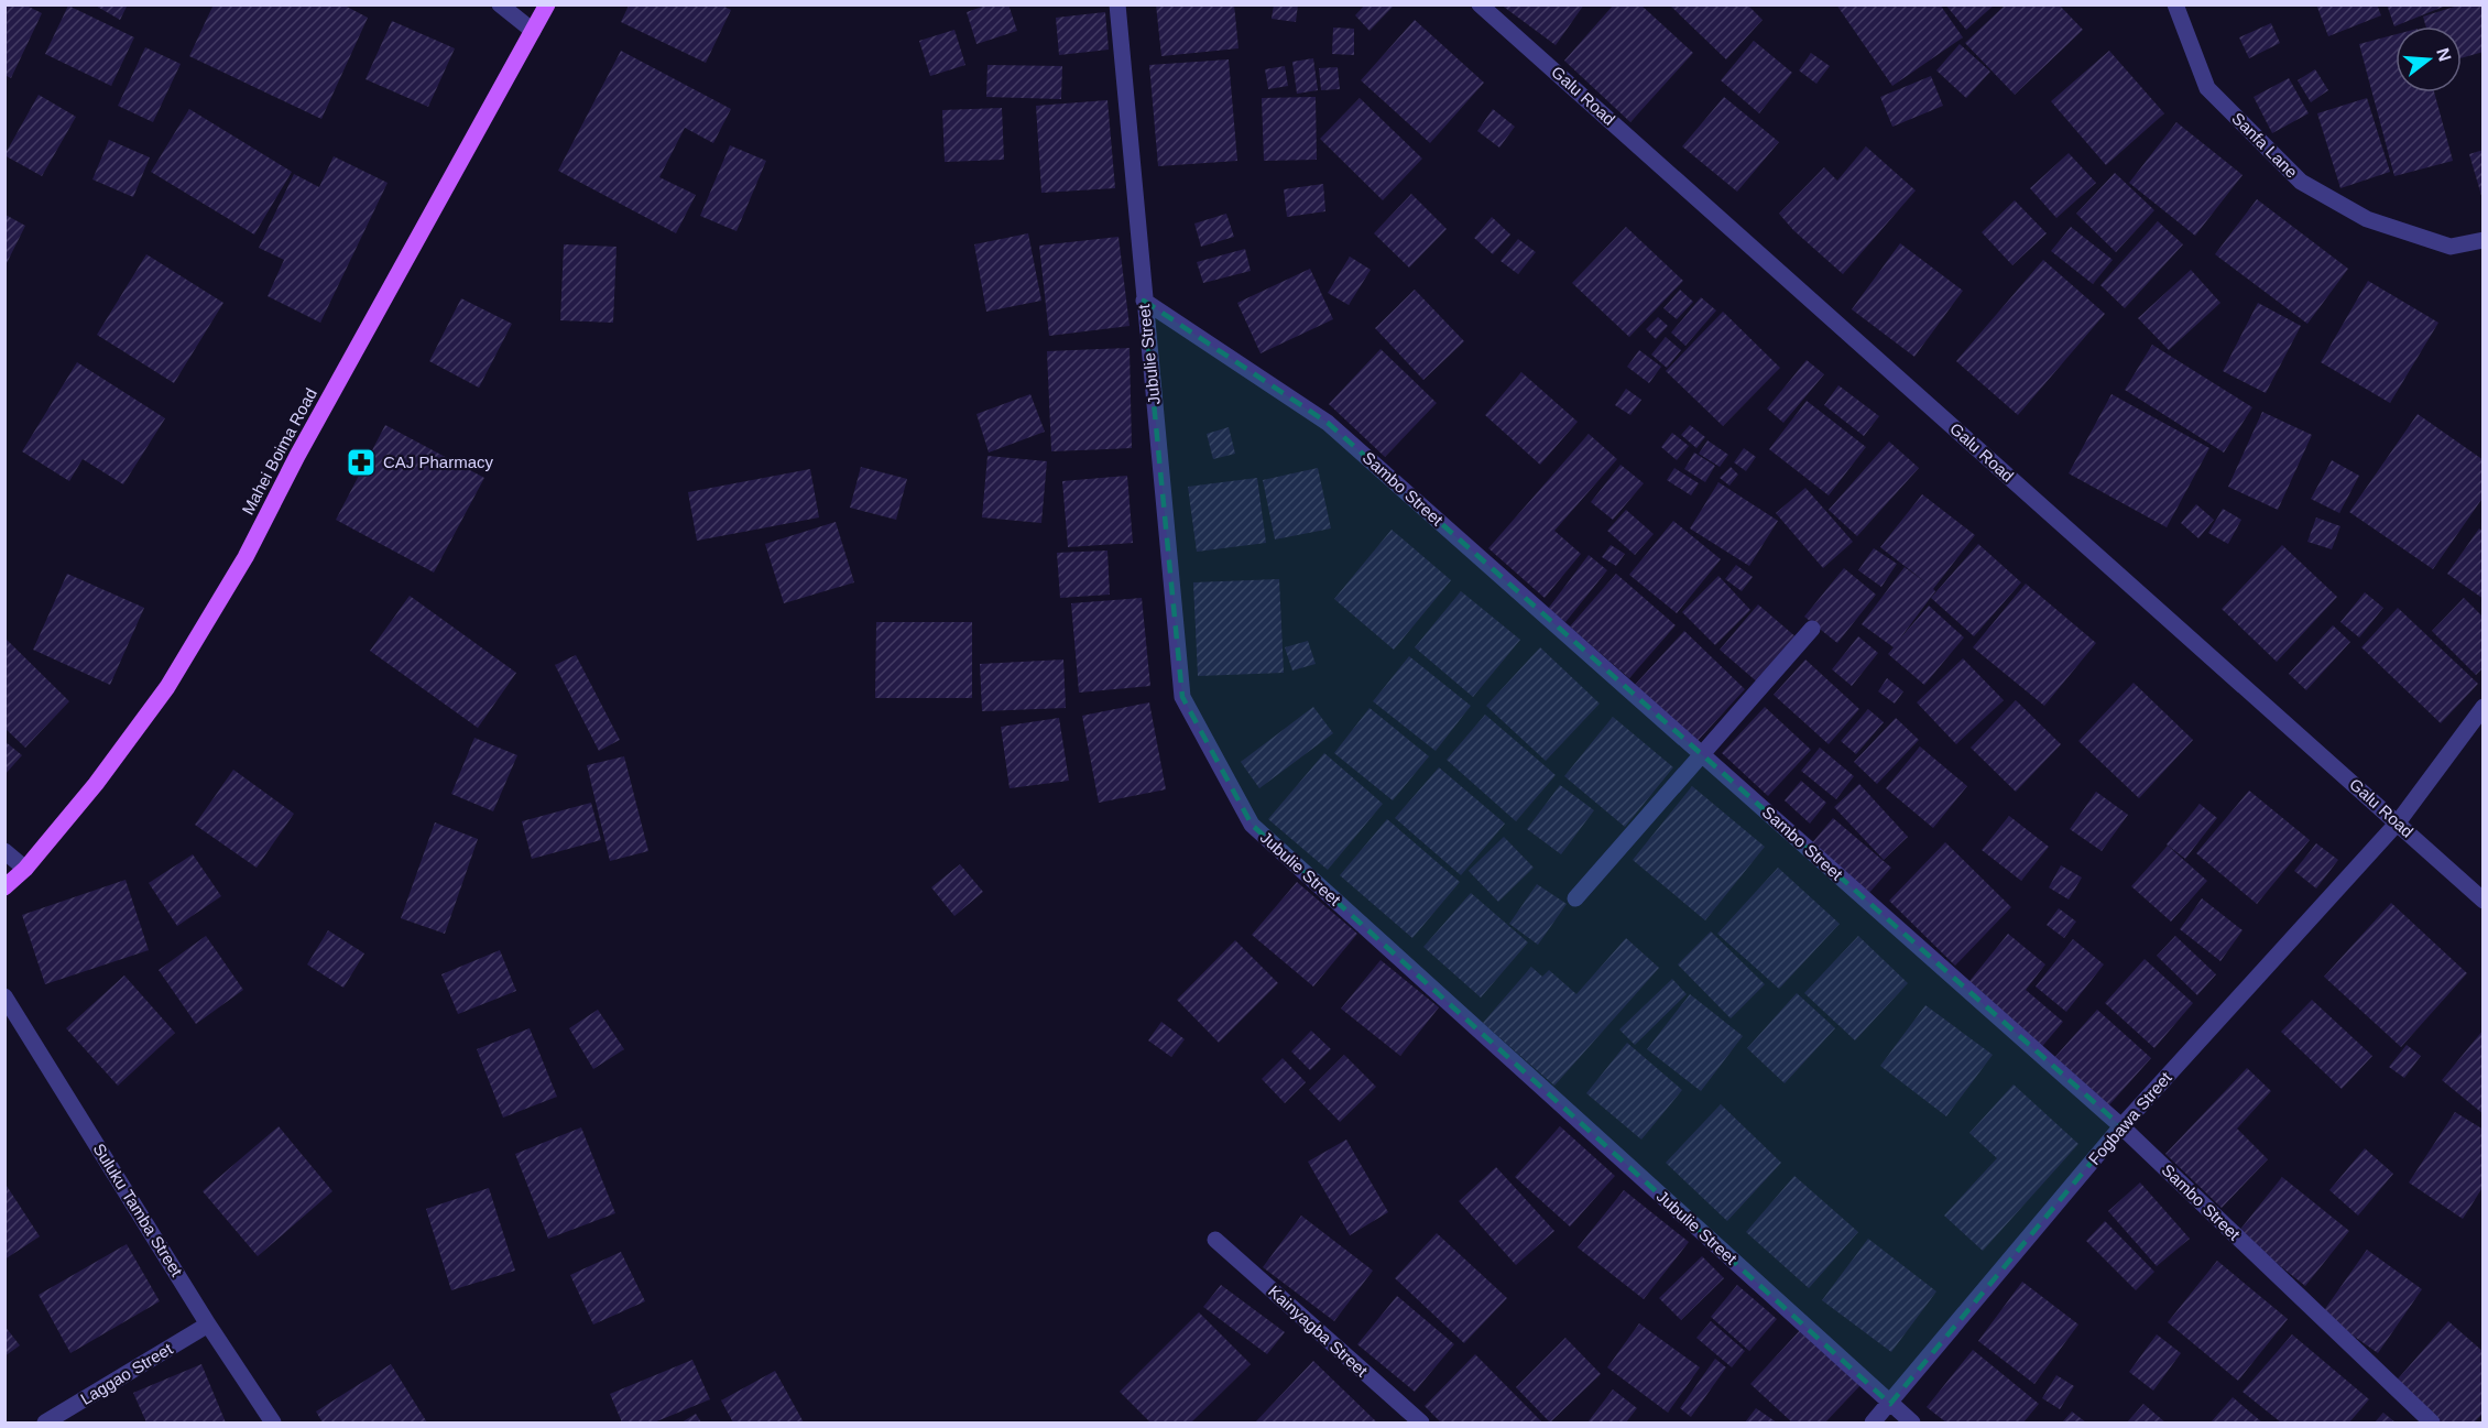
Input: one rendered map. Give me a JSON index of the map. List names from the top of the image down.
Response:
{
  "streets": {
    "main road": ["Mahei Boima Road"],
    "street": [
      "Galu Road",
      "Sanfa Lane",
      "Jubulie Street",
      "Sambo Street",
      "Fogbawa Street",
      "Suluku Tamba Street",
      "Kainyagba Street",
      "Laggao Street"
    ]
  },
  "crossings": [
    ["Galu Road", "Fogbawa Street"],
    ["Jubulie Street", "Sambo Street"],
    ["Jubulie Street", "Fogbawa Street"],
    ["Sambo Street", "Fogbawa Street"],
    ["Suluku Tamba Street", "Laggao Street"]
  ],
  "places": {
    "pharmacy": ["CAJ Pharmacy"]
  },
  "north": "right"
}
